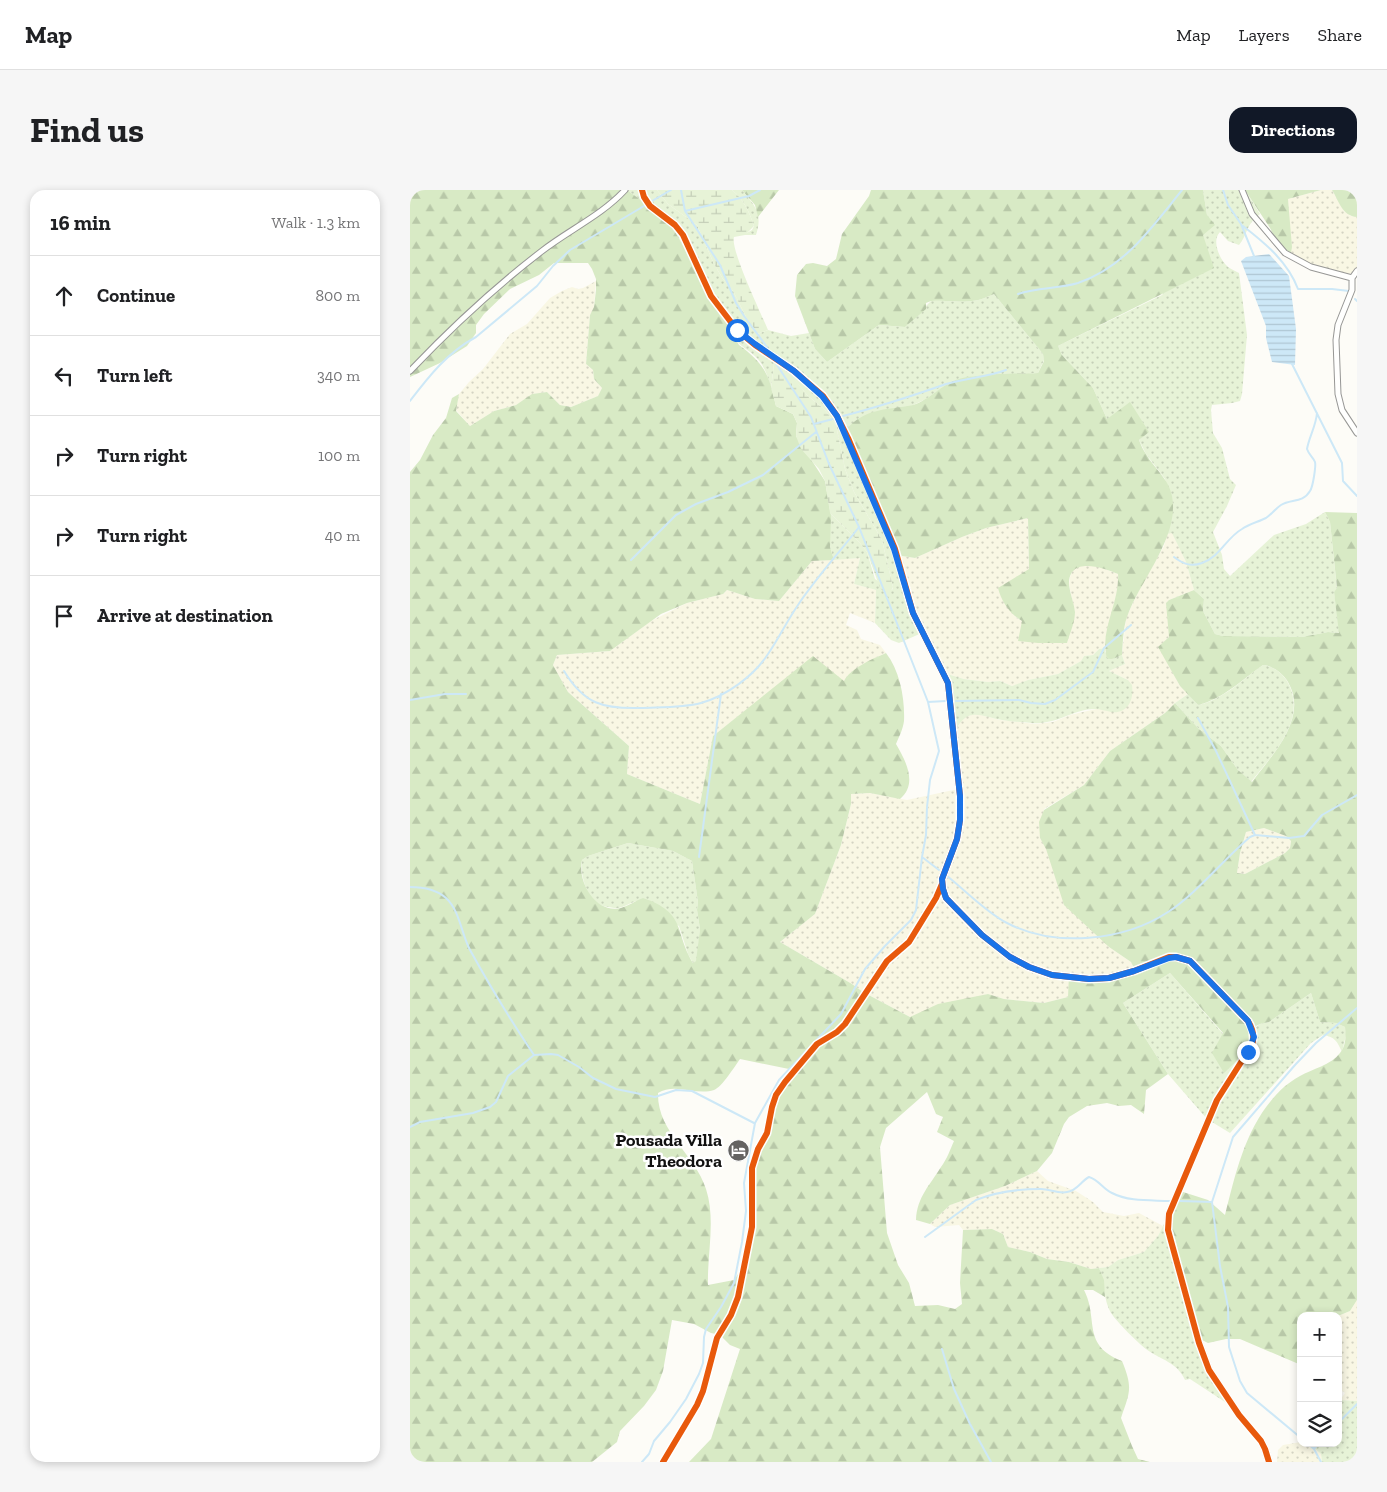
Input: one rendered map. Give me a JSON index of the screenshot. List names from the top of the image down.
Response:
{
  "places": {
    "hotel": ["Pousada Villa Theodora"]
  },
  "page": {
    "header": "Map",
    "nav": ["Map", "Layers", "Share"],
    "buttons": "Directions",
    "title": "Find us",
    "heading": ["16 min", "Walk · 1.3 km"],
    "list": [
      ["Continue", "800 m"],
      ["Turn left", "340 m"],
      ["Turn right", "100 m"],
      ["Turn right", "40 m"],
      "Arrive at destination"
    ],
    "map_buttons": ["+", "−"]
  }
}
